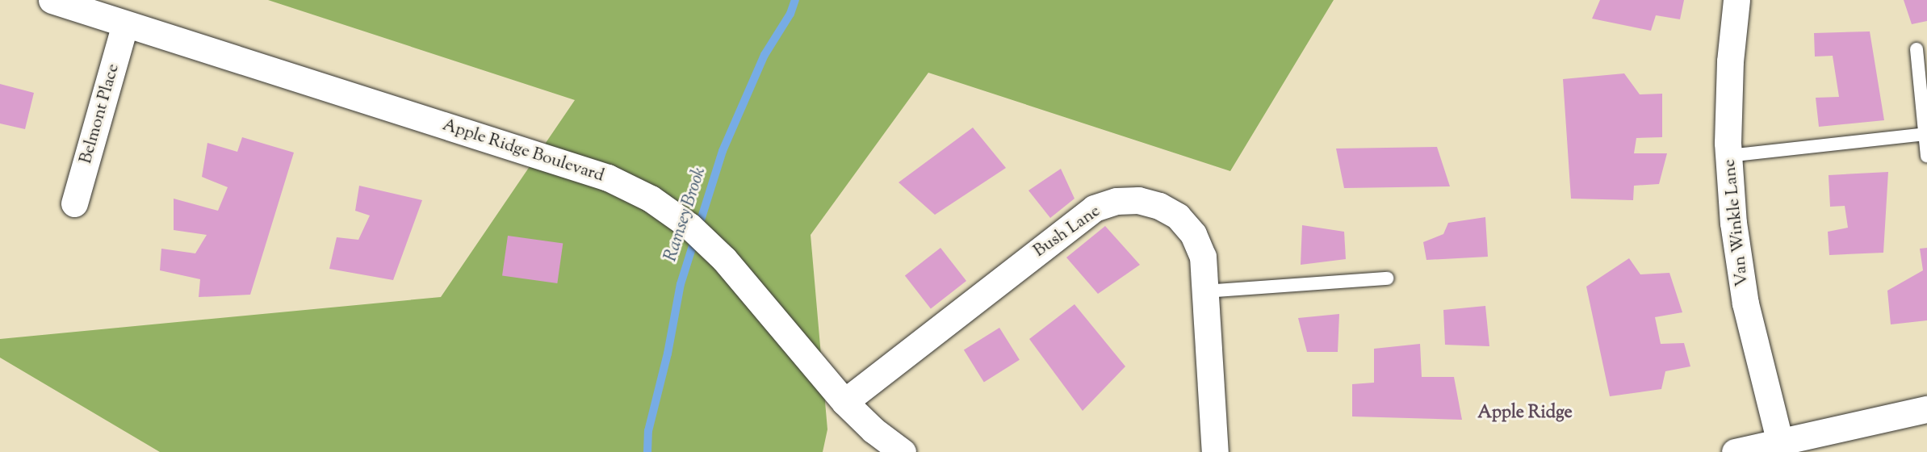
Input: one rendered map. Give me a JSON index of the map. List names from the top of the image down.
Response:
{
  "streets": {
    "street": [
      "Belmont Place",
      "Apple Ridge Boulevard",
      "Van Winkle Lane",
      "Bush Lane"
    ]
  },
  "crossings": [
    ["Belmont Place", "Apple Ridge Boulevard"],
    ["Apple Ridge Boulevard", "Bush Lane"]
  ],
  "districts": ["Apple Ridge"],
  "water": ["Ramsey Brook"]
}
